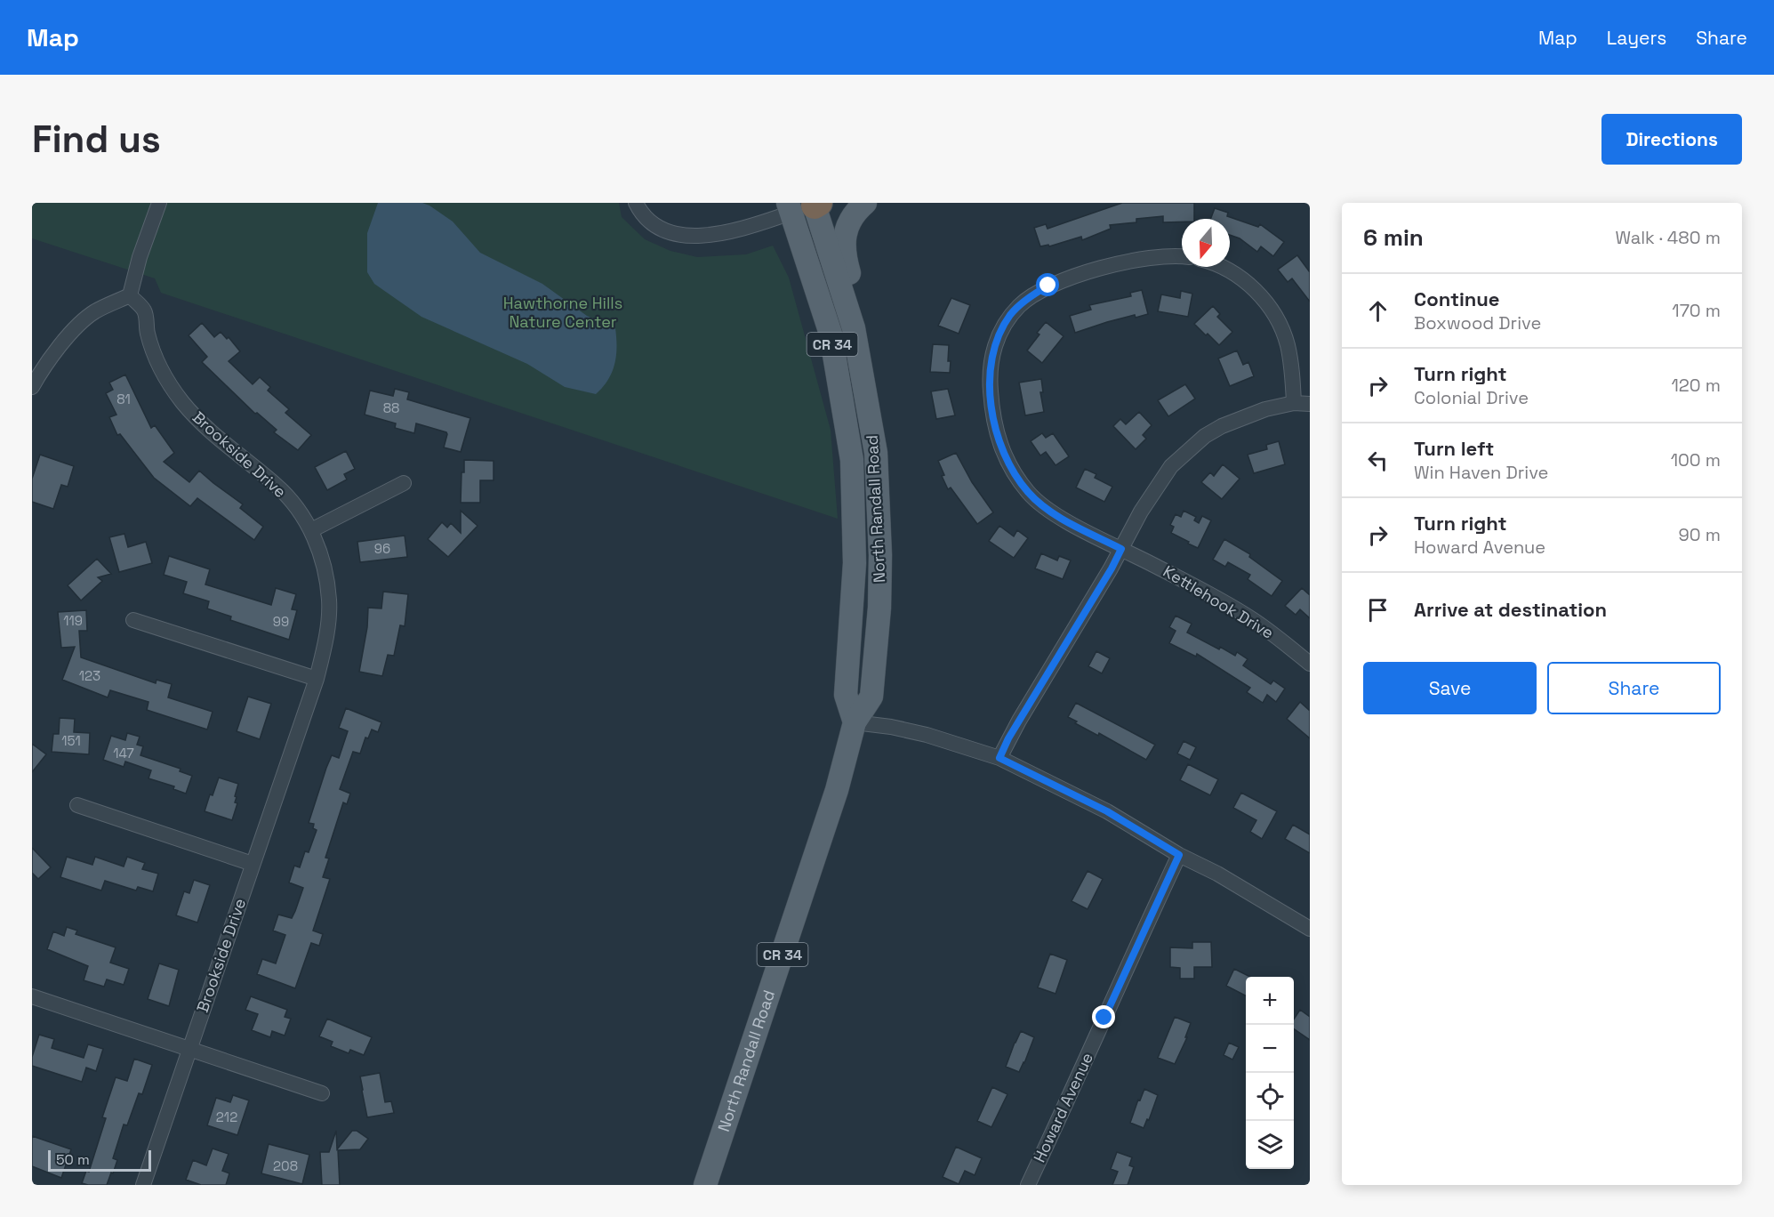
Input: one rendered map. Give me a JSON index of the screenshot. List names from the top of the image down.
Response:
{
  "streets": {
    "main road": ["CR 34", "North Randall Road"],
    "street": ["Brookside Drive", "Kettlehook Drive", "Howard Avenue"]
  },
  "parks": ["Hawthorne Hills Nature Center"],
  "house_numbers": [
    "81",
    "88",
    "96",
    "119",
    "99",
    "123",
    "151",
    "147",
    "212",
    "208"
  ],
  "scale_bar": "50 m",
  "north": "bottom",
  "page": {
    "header": "Map",
    "nav": ["Map", "Layers", "Share"],
    "buttons": [
      "Directions",
      ["Save", "Share"]
    ],
    "title": "Find us",
    "heading": ["6 min", "Walk · 480 m"],
    "list": [
      ["Continue", "Boxwood Drive", "170 m"],
      ["Turn right", "Colonial Drive", "120 m"],
      ["Turn left", "Win Haven Drive", "100 m"],
      ["Turn right", "Howard Avenue", "90 m"],
      "Arrive at destination"
    ],
    "map_buttons": ["+", "−"],
    "scale": "50 m"
  }
}
